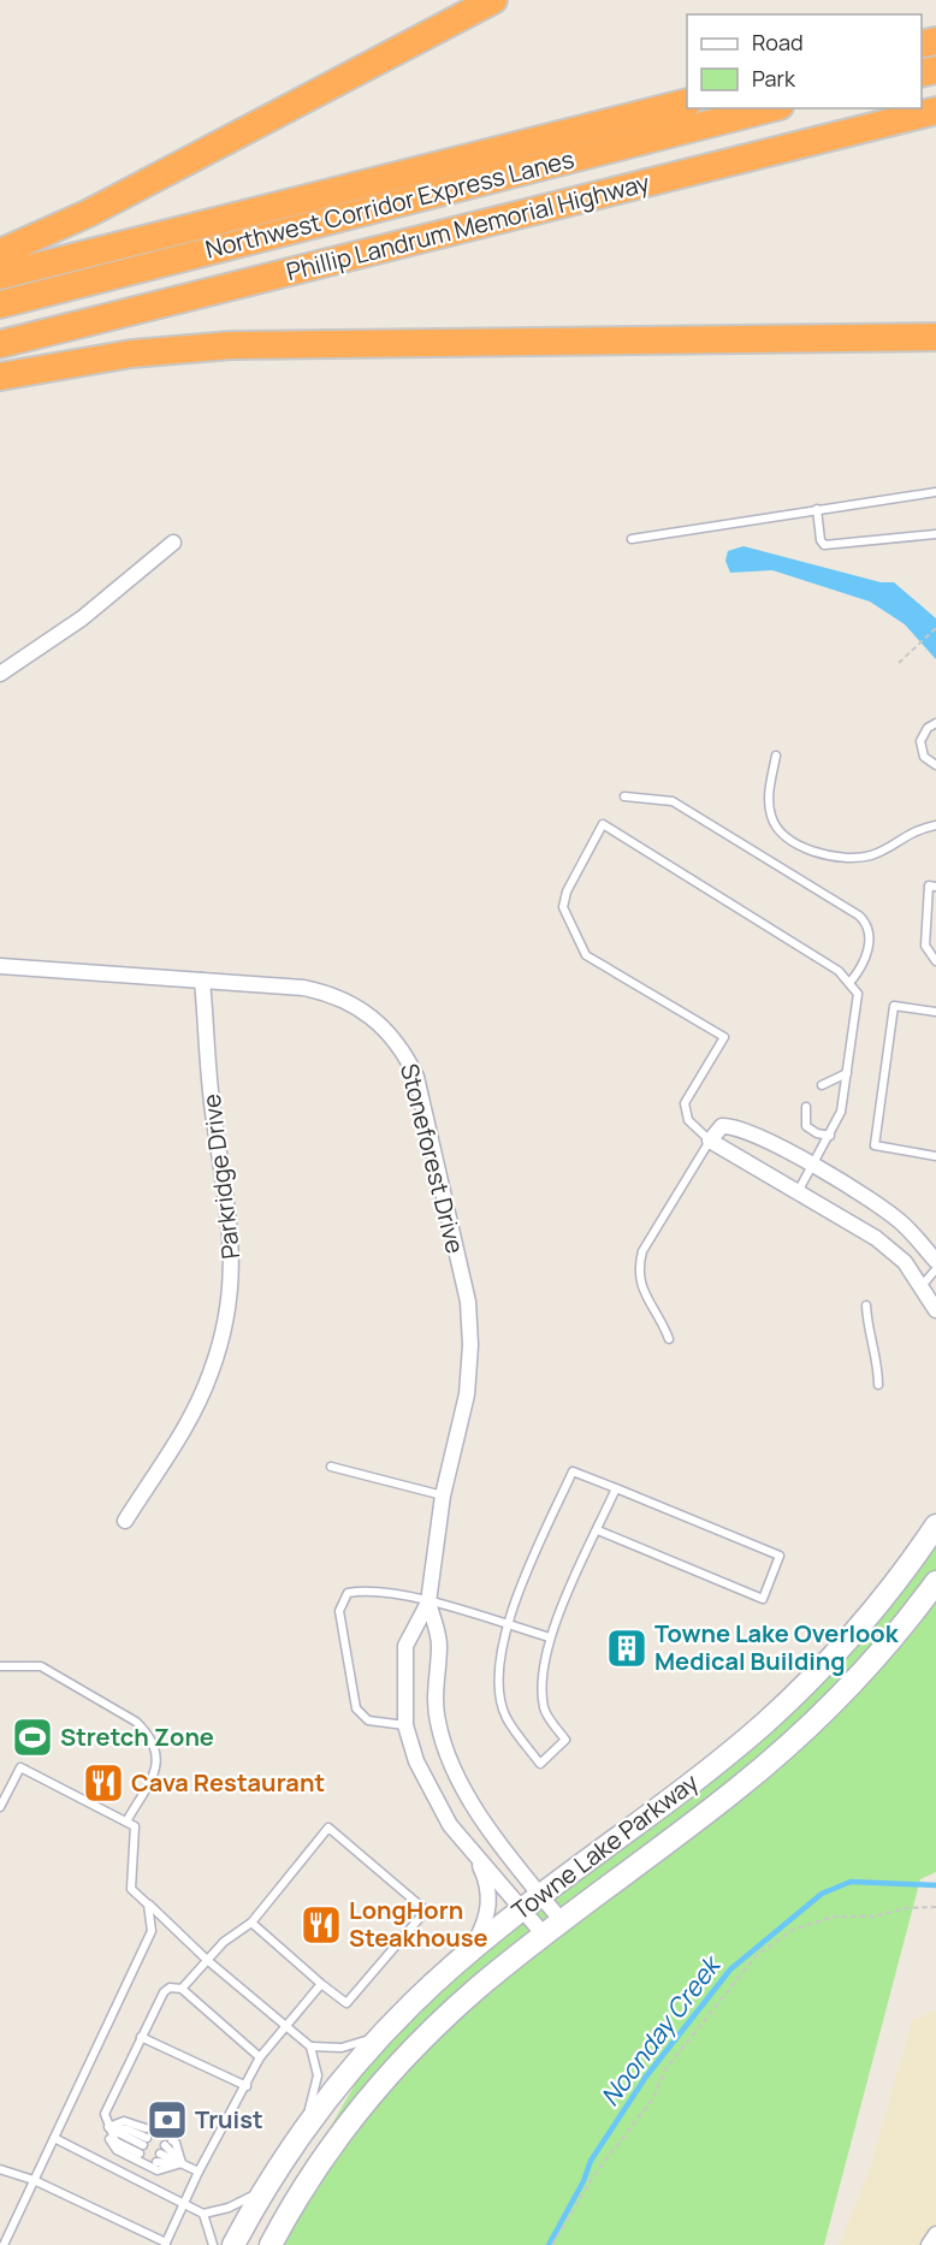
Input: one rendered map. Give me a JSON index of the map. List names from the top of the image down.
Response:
{
  "streets": {
    "highway": ["Northwest Corridor Express Lanes", "Phillip Landrum Memorial Highway"],
    "main road": ["Towne Lake Parkway"],
    "street": ["Stoneforest Drive", "Parkridge Drive"]
  },
  "crossings": [
    ["Stoneforest Drive", "Parkridge Drive"],
    ["Stoneforest Drive", "Towne Lake Parkway"]
  ],
  "water": ["Noonday Creek"],
  "places": {
    "building": ["Towne Lake Overlook Medical Building"],
    "sports": ["Stretch Zone"],
    "restaurant": ["Cava Restaurant", "LongHorn Steakhouse"],
    "bank": ["Truist"]
  },
  "legend": ["Road", "Park"]
}
